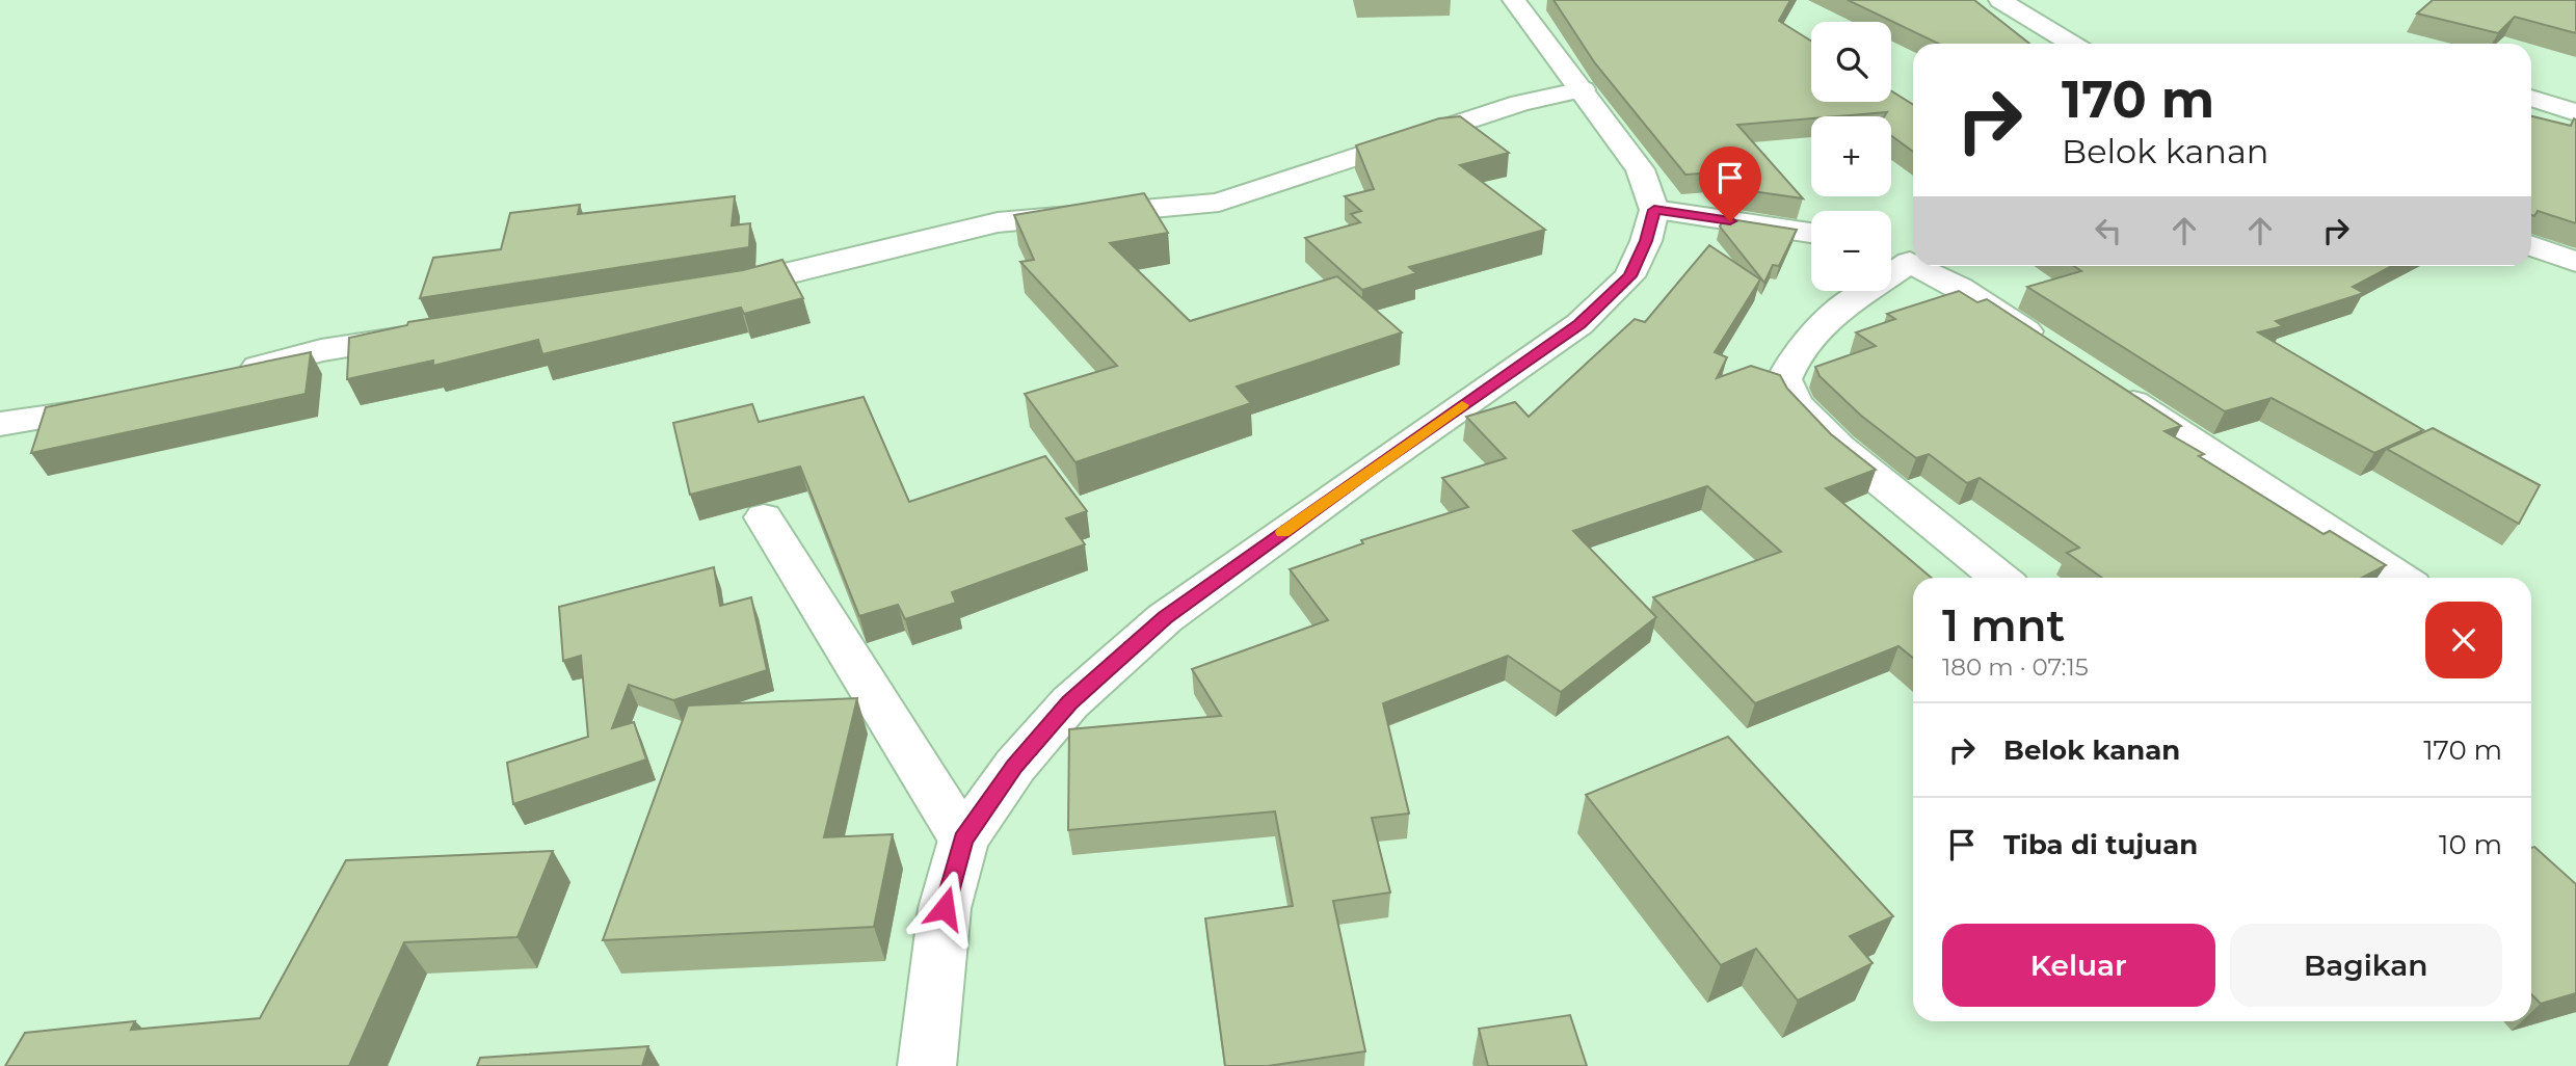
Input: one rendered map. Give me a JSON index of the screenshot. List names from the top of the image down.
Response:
{
  "page": {
    "map_buttons": ["+", "−"],
    "turn": ["170 m", "Belok kanan"],
    "heading": ["1 mnt", "180 m · 07:15"],
    "list": [
      {
        "name": "Belok kanan",
        "value": "170 m"
      },
      {
        "name": "Tiba di tujuan",
        "value": "10 m"
      }
    ],
    "buttons": ["Keluar", "Bagikan"]
  }
}
